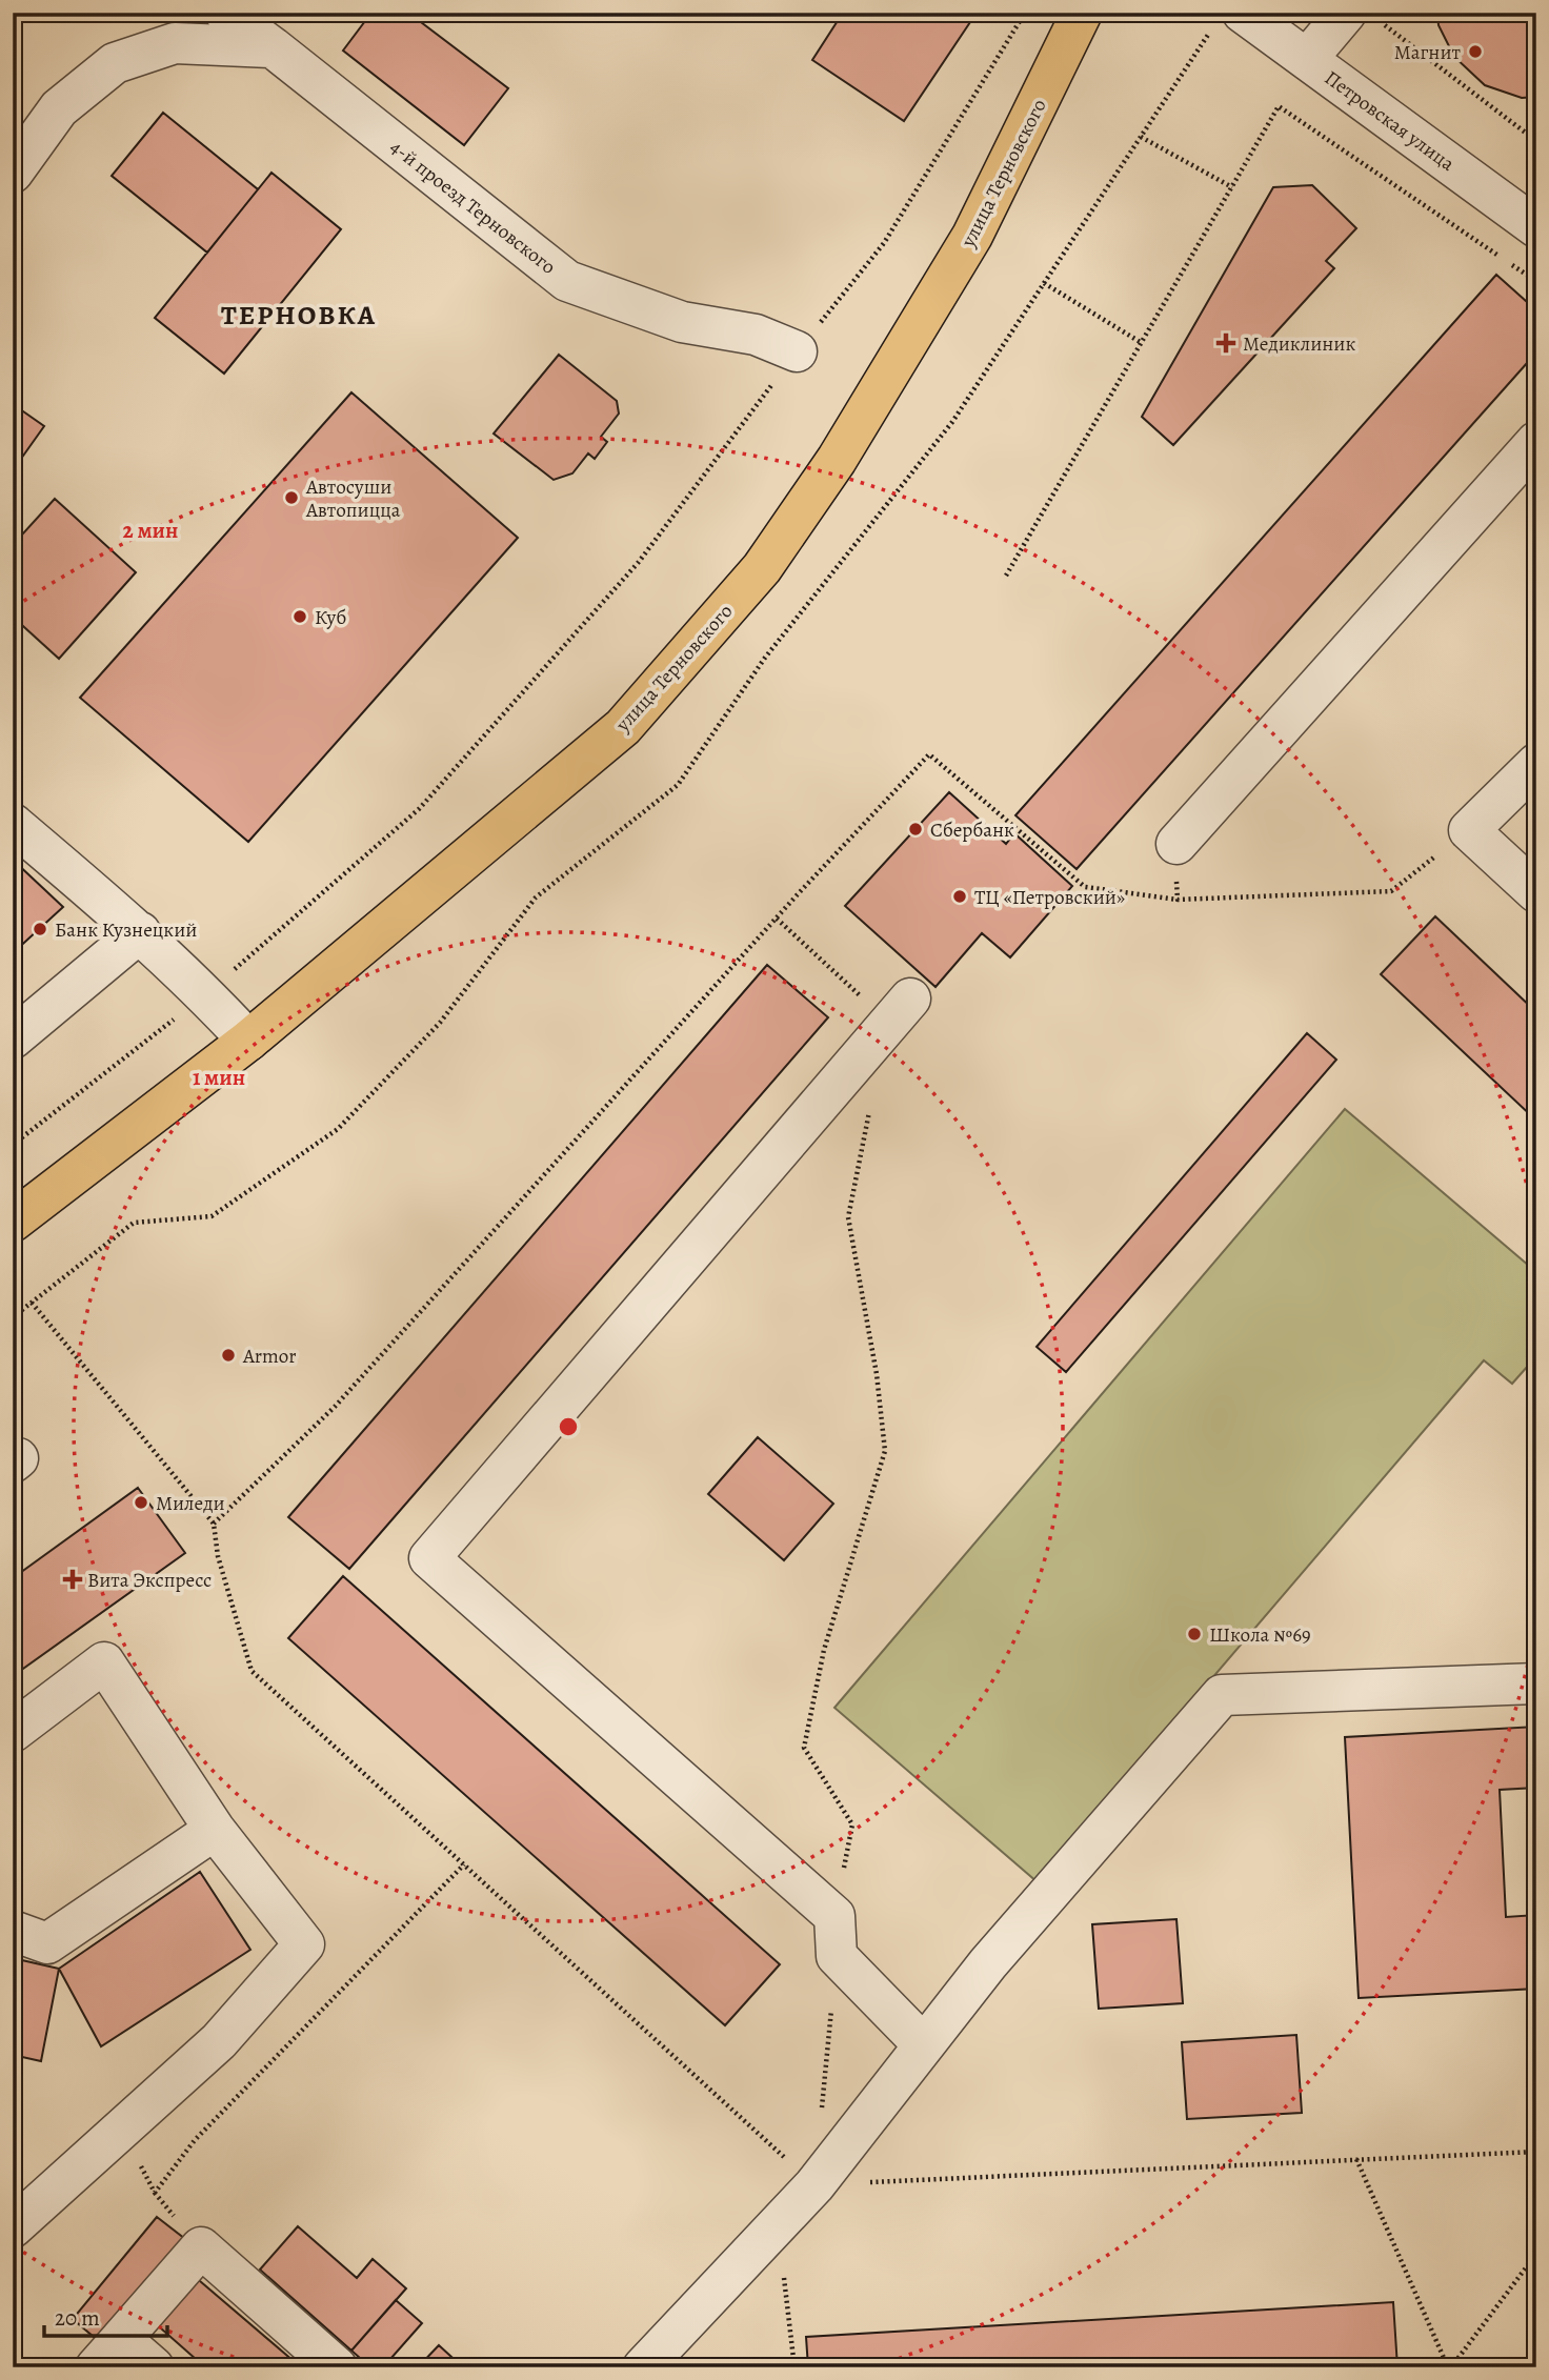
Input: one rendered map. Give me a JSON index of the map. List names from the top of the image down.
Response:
{
  "streets": {
    "main road": ["улица Терновского"],
    "street": ["Петровская улица", "4-й проезд Терновского"]
  },
  "districts": ["ТЕРНОВКА"],
  "places": {
    "other": [
      "Магнит",
      "Автосуши Автопицца",
      "Куб",
      "Сбербанк",
      "ТЦ «Петровский»",
      "Банк Кузнецкий",
      "Armor",
      "Миледи",
      "Школа №69"
    ],
    "health": ["Медиклиник", "Вита Экспресс"]
  },
  "scale_bar": "20 m",
  "rings": ["2 мин", "1 мин"]
}
